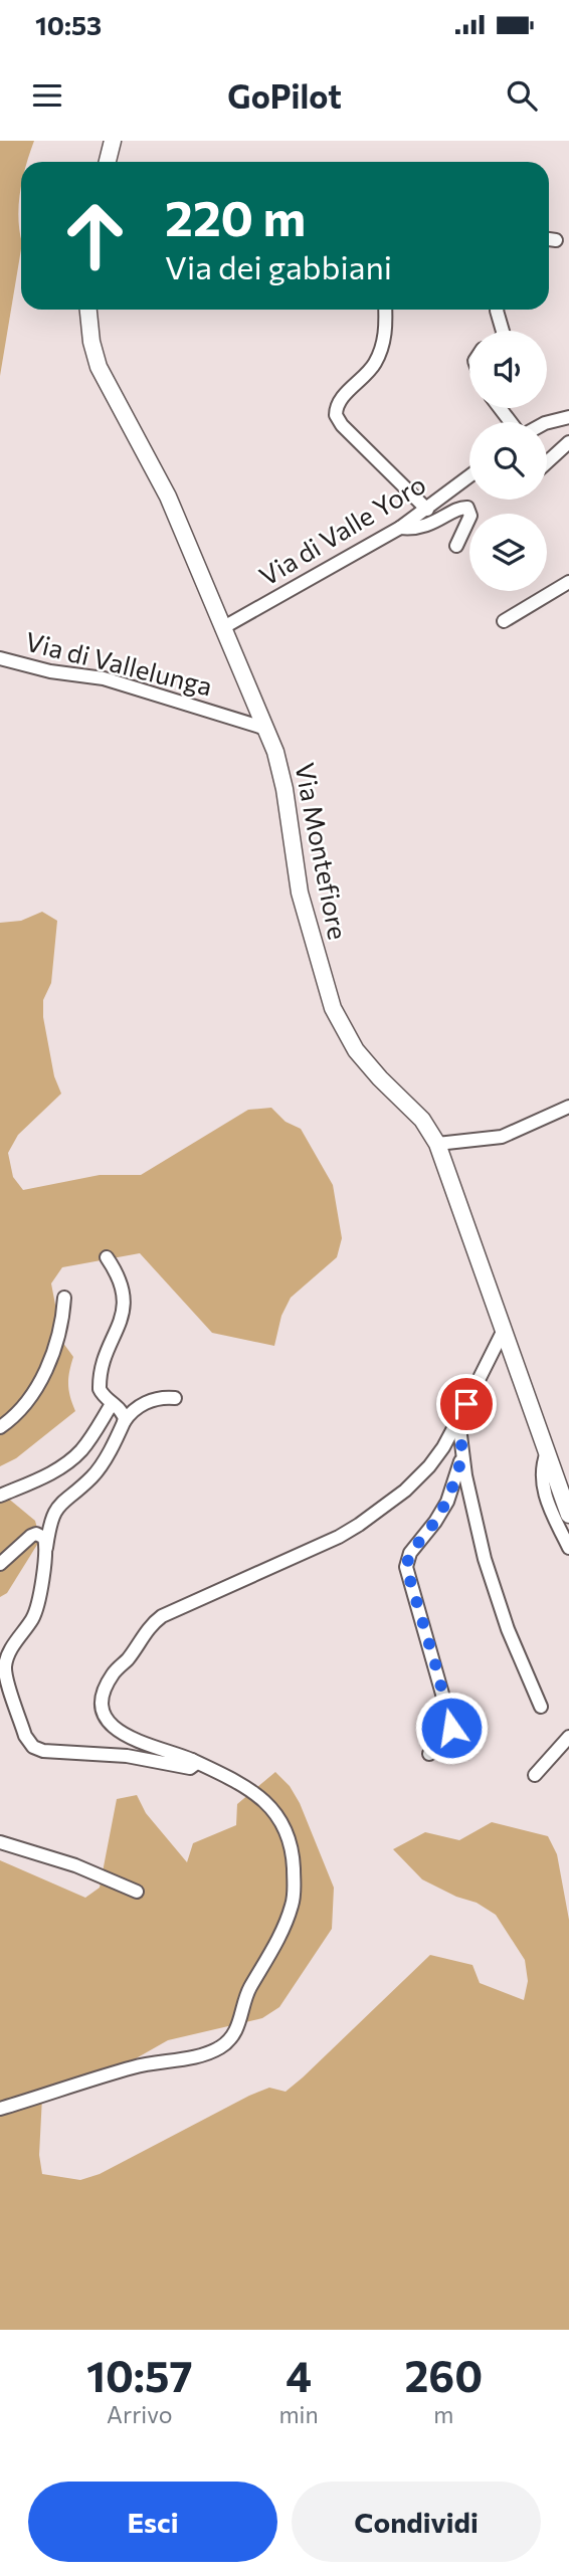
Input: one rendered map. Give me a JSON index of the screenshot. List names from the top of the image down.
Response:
{
  "streets": {
    "main road": ["Via Montefiore"],
    "street": ["Via di Valle Yoro", "Via di Vallelunga"]
  },
  "crossings": [
    ["Via di Valle Yoro", "Via Montefiore"],
    ["Via di Vallelunga", "Via Montefiore"]
  ],
  "page": {
    "status": "10:53",
    "header": "GoPilot",
    "turn": ["220 m", "Via dei gabbiani"],
    "eta": [
      "10:57",
      "Arrivo",
      "4",
      "min",
      "260",
      "m"
    ],
    "buttons": ["Esci", "Condividi"]
  }
}
